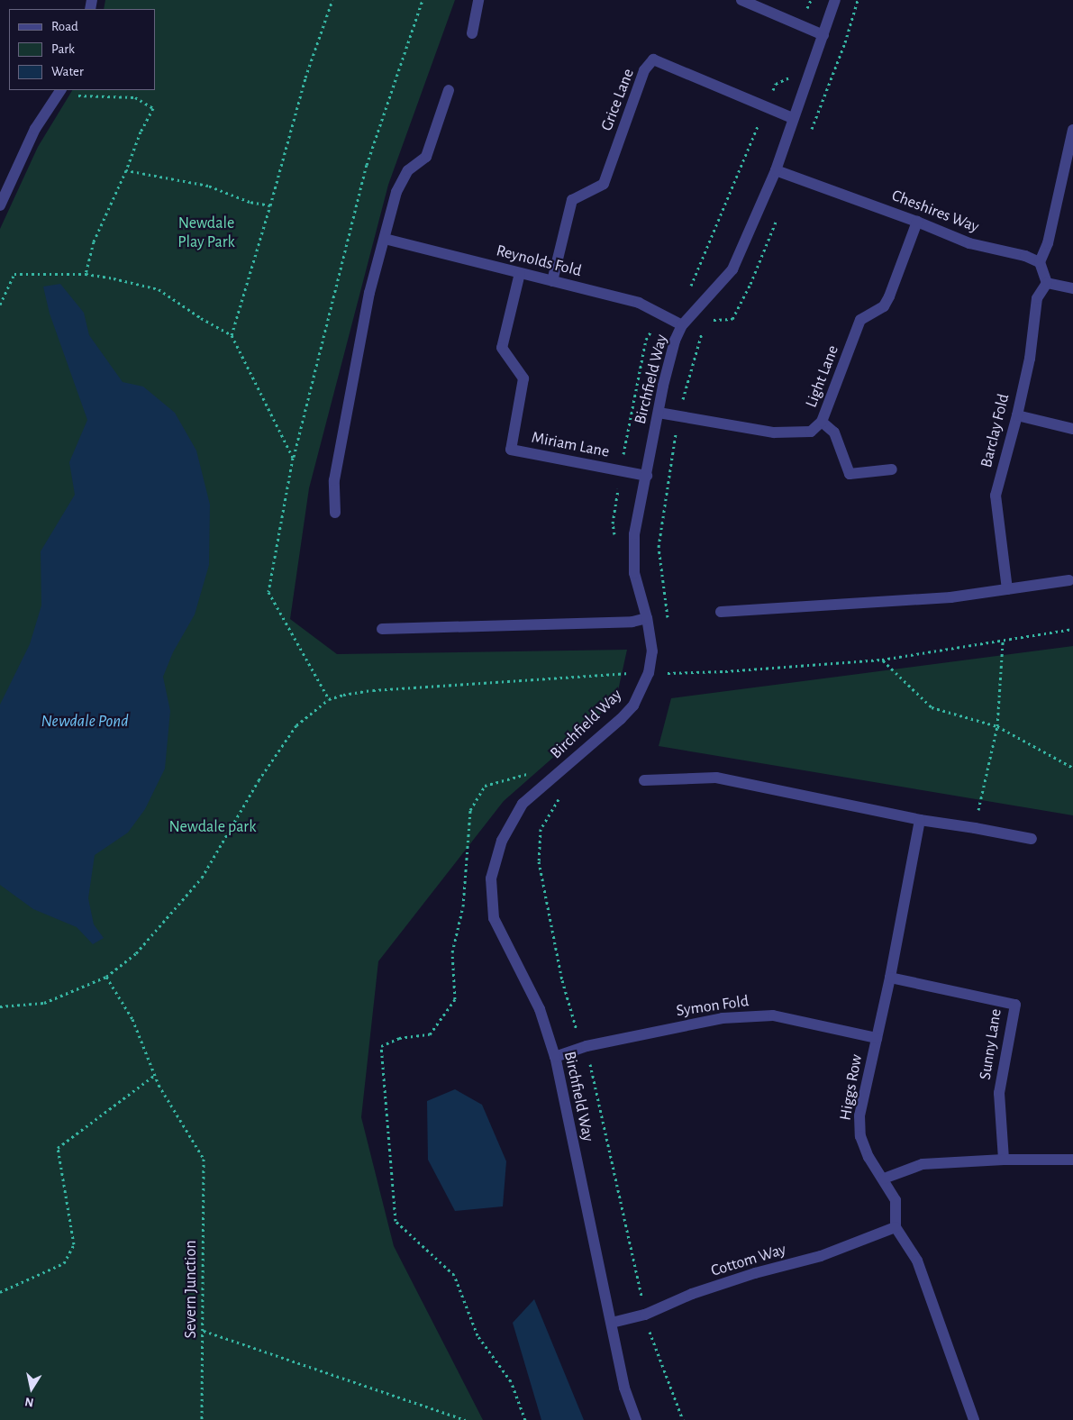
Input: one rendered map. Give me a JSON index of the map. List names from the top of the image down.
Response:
{
  "streets": {
    "street": [
      "Grice Lane",
      "Cheshires Way",
      "Reynolds Fold",
      "Light Lane",
      "Birchfield Way",
      "Barclay Fold",
      "Miriam Lane",
      "Symon Fold",
      "Sunny Lane",
      "Higgs Row",
      "Cottom Way"
    ],
    "path": ["Severn Junction"]
  },
  "crossings": [
    ["Grice Lane", "Reynolds Fold"],
    ["Grice Lane", "Birchfield Way"],
    ["Cheshires Way", "Light Lane"],
    ["Cheshires Way", "Birchfield Way"],
    ["Reynolds Fold", "Birchfield Way"],
    ["Reynolds Fold", "Miriam Lane"],
    ["Light Lane", "Birchfield Way"],
    ["Birchfield Way", "Miriam Lane"],
    ["Birchfield Way", "Symon Fold"],
    ["Birchfield Way", "Cottom Way"],
    ["Symon Fold", "Higgs Row"],
    ["Sunny Lane", "Higgs Row"],
    ["Higgs Row", "Cottom Way"]
  ],
  "water": ["Newdale Pond"],
  "parks": ["Newdale Play Park", "Newdale park"],
  "legend": ["Road", "Park", "Water"],
  "north": "bottom"
}
